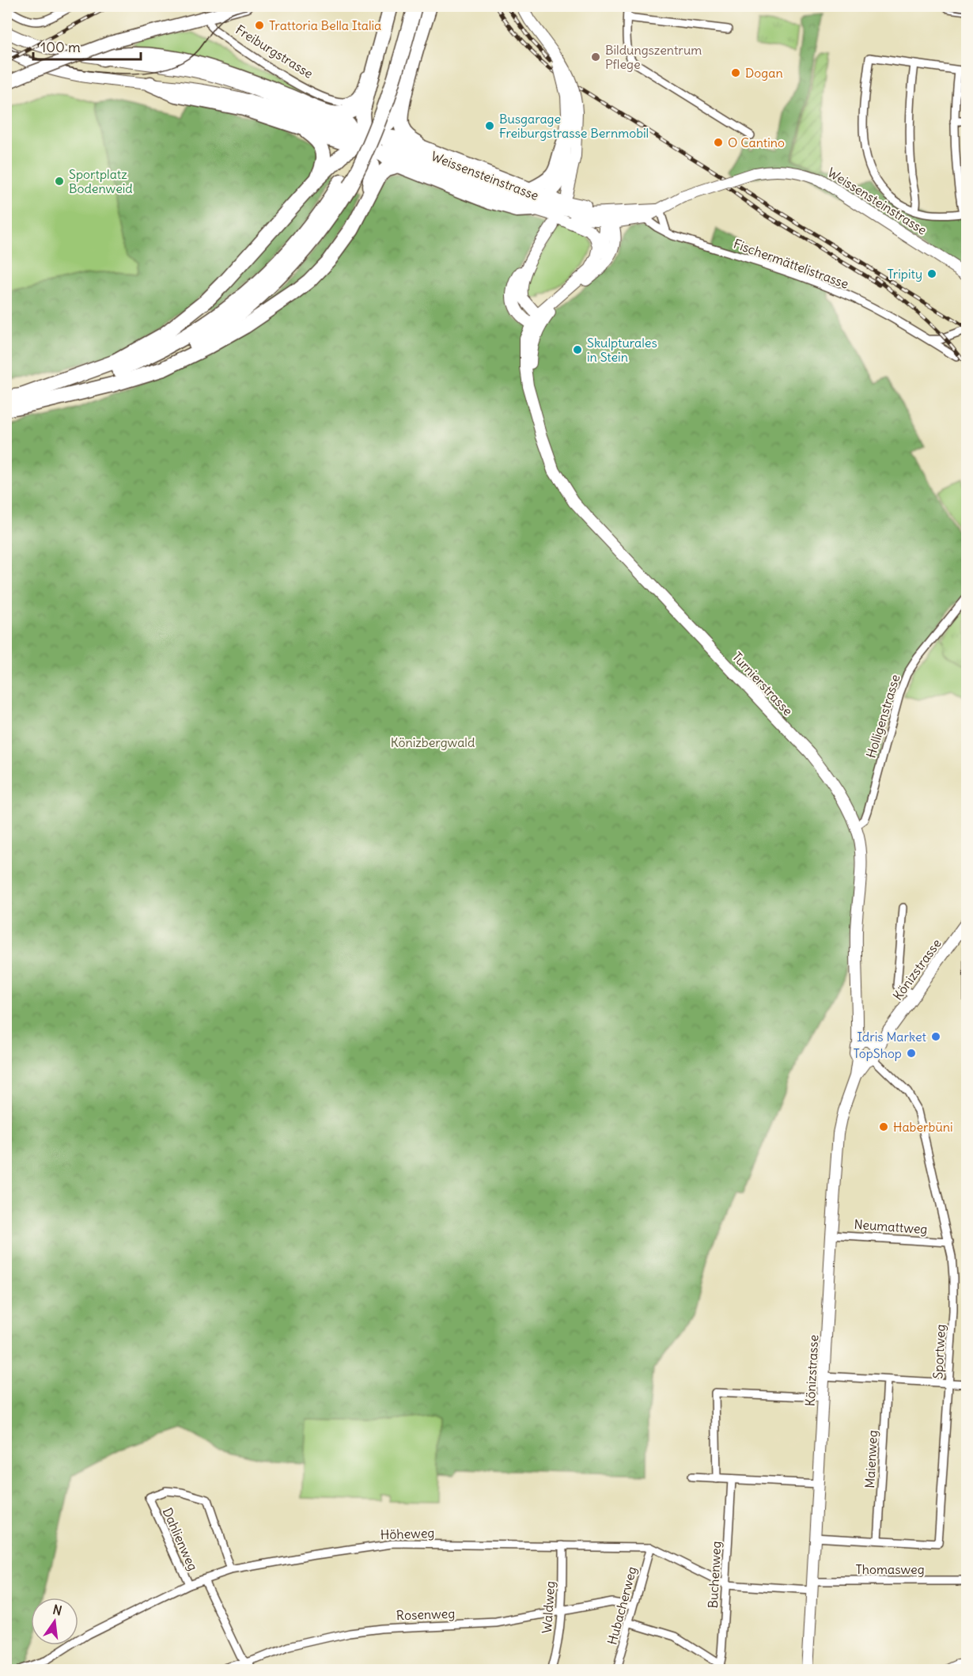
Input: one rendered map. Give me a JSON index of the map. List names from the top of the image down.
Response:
{
  "streets": {
    "main road": [
      "Freiburgstrasse",
      "Weissensteinstrasse",
      "Turnierstrasse",
      "Könizstrasse"
    ],
    "street": [
      "Fischermättelistrasse",
      "Holligenstrasse",
      "Neumattweg",
      "Sportweg",
      "Maienweg",
      "Höheweg",
      "Dahlienweg",
      "Thomasweg",
      "Buchenweg",
      "Hubacherweg",
      "Waldweg",
      "Rosenweg"
    ]
  },
  "crossings": [
    ["Weissensteinstrasse", "Fischermättelistrasse"],
    ["Weissensteinstrasse", "Turnierstrasse"],
    ["Turnierstrasse", "Holligenstrasse"],
    ["Turnierstrasse", "Könizstrasse"],
    ["Turnierstrasse", "Sportweg"],
    ["Könizstrasse", "Neumattweg"],
    ["Könizstrasse", "Sportweg"],
    ["Könizstrasse", "Höheweg"],
    ["Könizstrasse", "Thomasweg"],
    ["Neumattweg", "Sportweg"],
    ["Sportweg", "Maienweg"],
    ["Höheweg", "Dahlienweg"],
    ["Höheweg", "Thomasweg"],
    ["Höheweg", "Buchenweg"],
    ["Höheweg", "Hubacherweg"],
    ["Höheweg", "Waldweg"],
    ["Hubacherweg", "Rosenweg"],
    ["Waldweg", "Rosenweg"]
  ],
  "parks": ["Könizbergwald"],
  "places": [
    "Trattoria Bella Italia",
    "Bildungszentrum Pflege",
    "Dogan",
    "Busgarage Freiburgstrasse Bernmobil",
    "O Cantino",
    "Sportplatz Bodenweid",
    "Tripity",
    "Skulpturales in Stein",
    "Idris Market",
    "TopShop",
    "Haberbüni"
  ],
  "scale_bar": "100 m",
  "north": "top"
}
